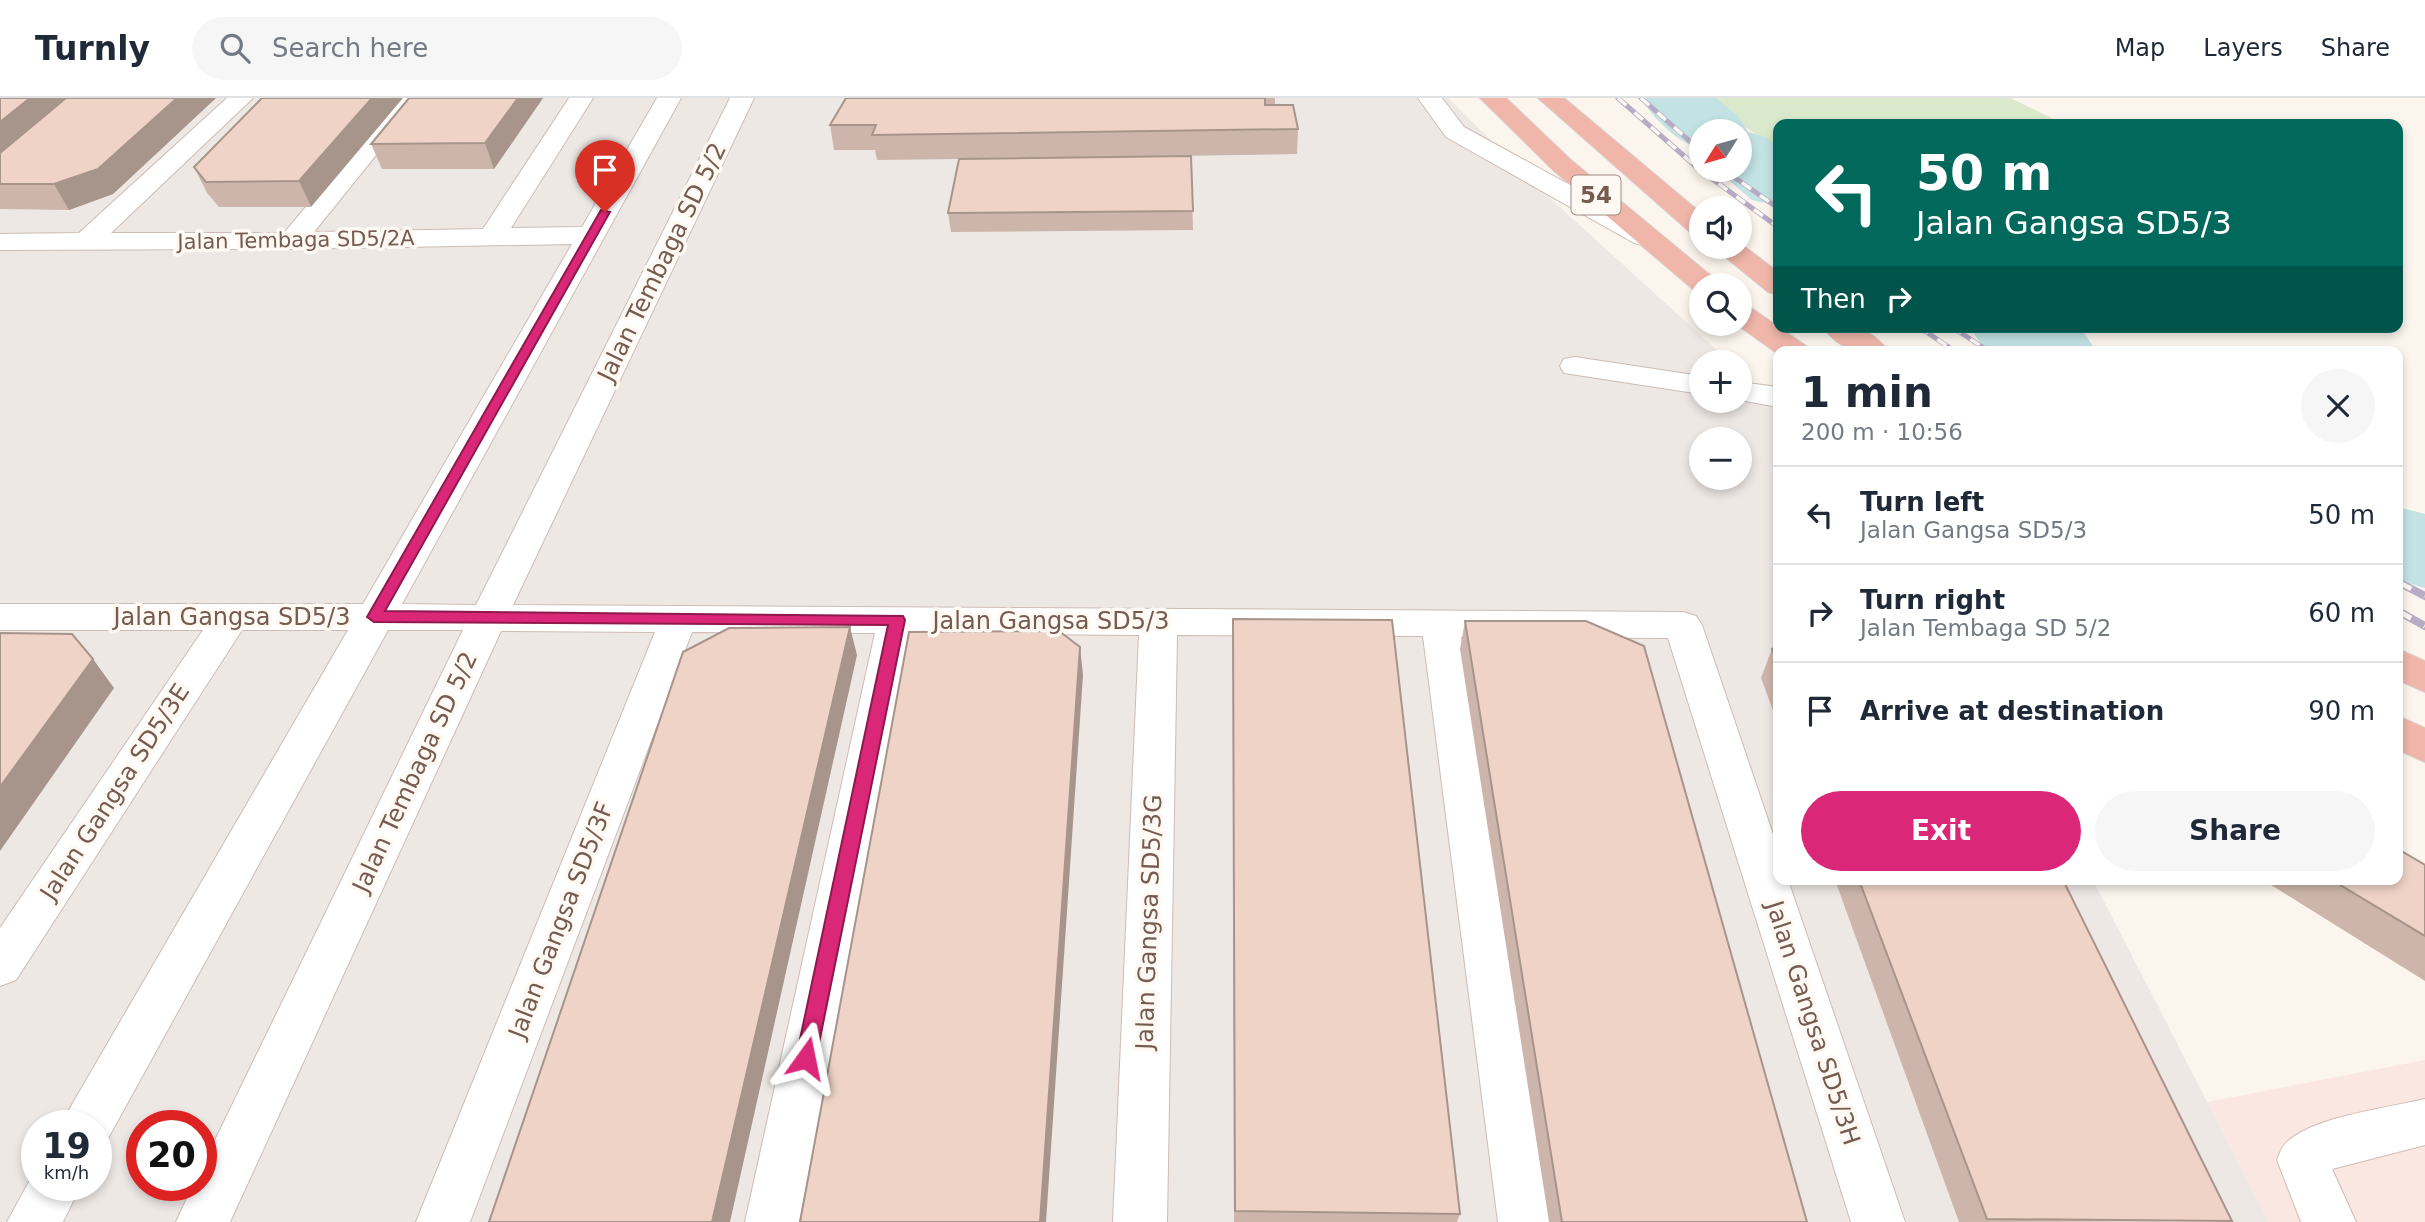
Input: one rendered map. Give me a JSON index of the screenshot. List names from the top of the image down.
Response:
{
  "streets": {
    "highway": ["54"],
    "street": [
      "Jalan Tembaga SD5/2A",
      "Jalan Tembaga SD 5/2",
      "Jalan Gangsa SD5/3",
      "Jalan Gangsa SD5/3E",
      "Jalan Gangsa SD5/3F",
      "Jalan Gangsa SD5/3G",
      "Jalan Gangsa SD5/3H"
    ]
  },
  "crossings": [
    ["Jalan Tembaga SD 5/2", "Jalan Gangsa SD5/3"],
    ["Jalan Gangsa SD5/3", "Jalan Gangsa SD5/3E"],
    ["Jalan Gangsa SD5/3", "Jalan Gangsa SD5/3F"],
    ["Jalan Gangsa SD5/3", "Jalan Gangsa SD5/3G"],
    ["Jalan Gangsa SD5/3", "Jalan Gangsa SD5/3H"]
  ],
  "north": "bottom left",
  "page": {
    "header": "Turnly",
    "search": "Search here",
    "nav": ["Map", "Layers", "Share"],
    "map_buttons": ["+", "−"],
    "turn": ["50 m", "Jalan Gangsa SD5/3"],
    "then": "Then",
    "heading": ["1 min", "200 m · 10:56"],
    "list": [
      {
        "name": "Turn left",
        "note": "Jalan Gangsa SD5/3",
        "value": "50 m"
      },
      {
        "name": "Turn right",
        "note": "Jalan Tembaga SD 5/2",
        "value": "60 m"
      },
      {
        "name": "Arrive at destination",
        "value": "90 m"
      }
    ],
    "buttons": ["Exit", "Share"],
    "speed": "19 km/h",
    "limit": "20"
  }
}
